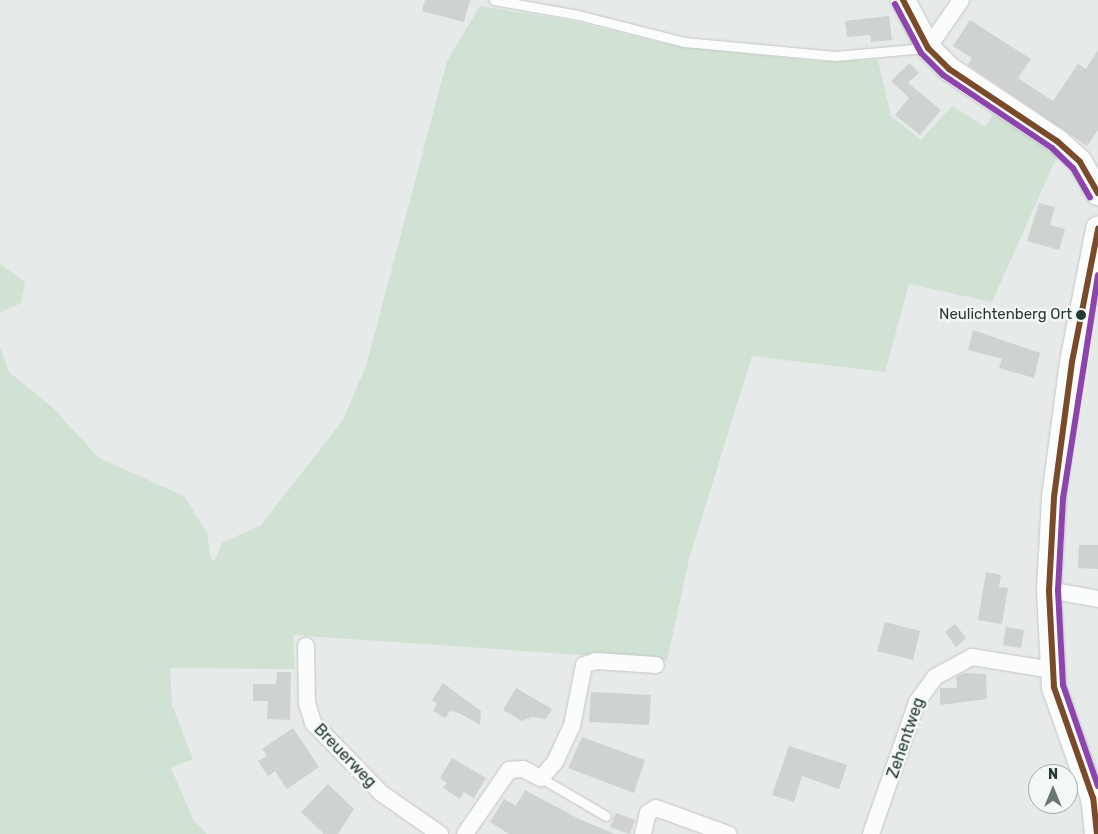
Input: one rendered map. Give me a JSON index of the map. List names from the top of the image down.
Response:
{
  "streets": {
    "street": ["Zehentweg", "Breuerweg"]
  },
  "places": ["Neulichtenberg Ort"],
  "north": "top"
}
